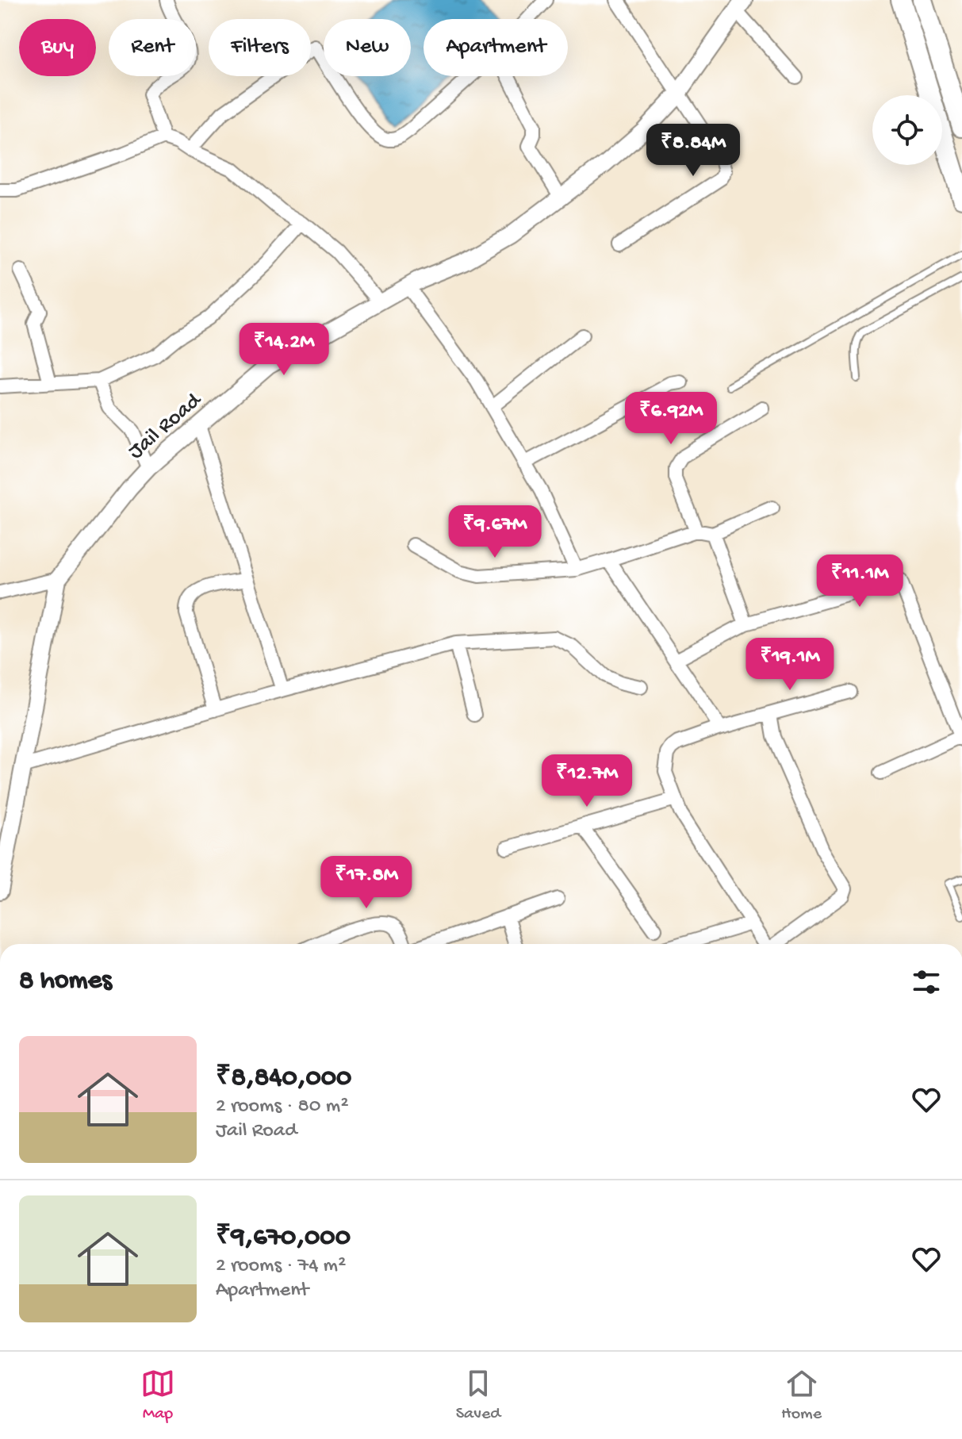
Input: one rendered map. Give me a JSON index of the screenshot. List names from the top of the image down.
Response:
{
  "streets": {
    "street": ["Jail Road"]
  },
  "page": {
    "chip": [
      "Buy",
      "Rent",
      "Filters",
      "New",
      "Apartment"
    ],
    "price": [
      "₹8.84M",
      "₹14.2M",
      "₹6.92M",
      "₹9.67M",
      "₹11.1M",
      "₹19.1M",
      "₹12.7M",
      "₹17.8M"
    ],
    "heading": "8 homes",
    "list": [
      {
        "name": "₹8,840,000",
        "note": "2 rooms · 80 m² · Jail Road"
      },
      {
        "name": "₹9,670,000",
        "note": "2 rooms · 74 m² · Apartment"
      }
    ],
    "tabs": ["Map", "Saved", "Home"]
  }
}
